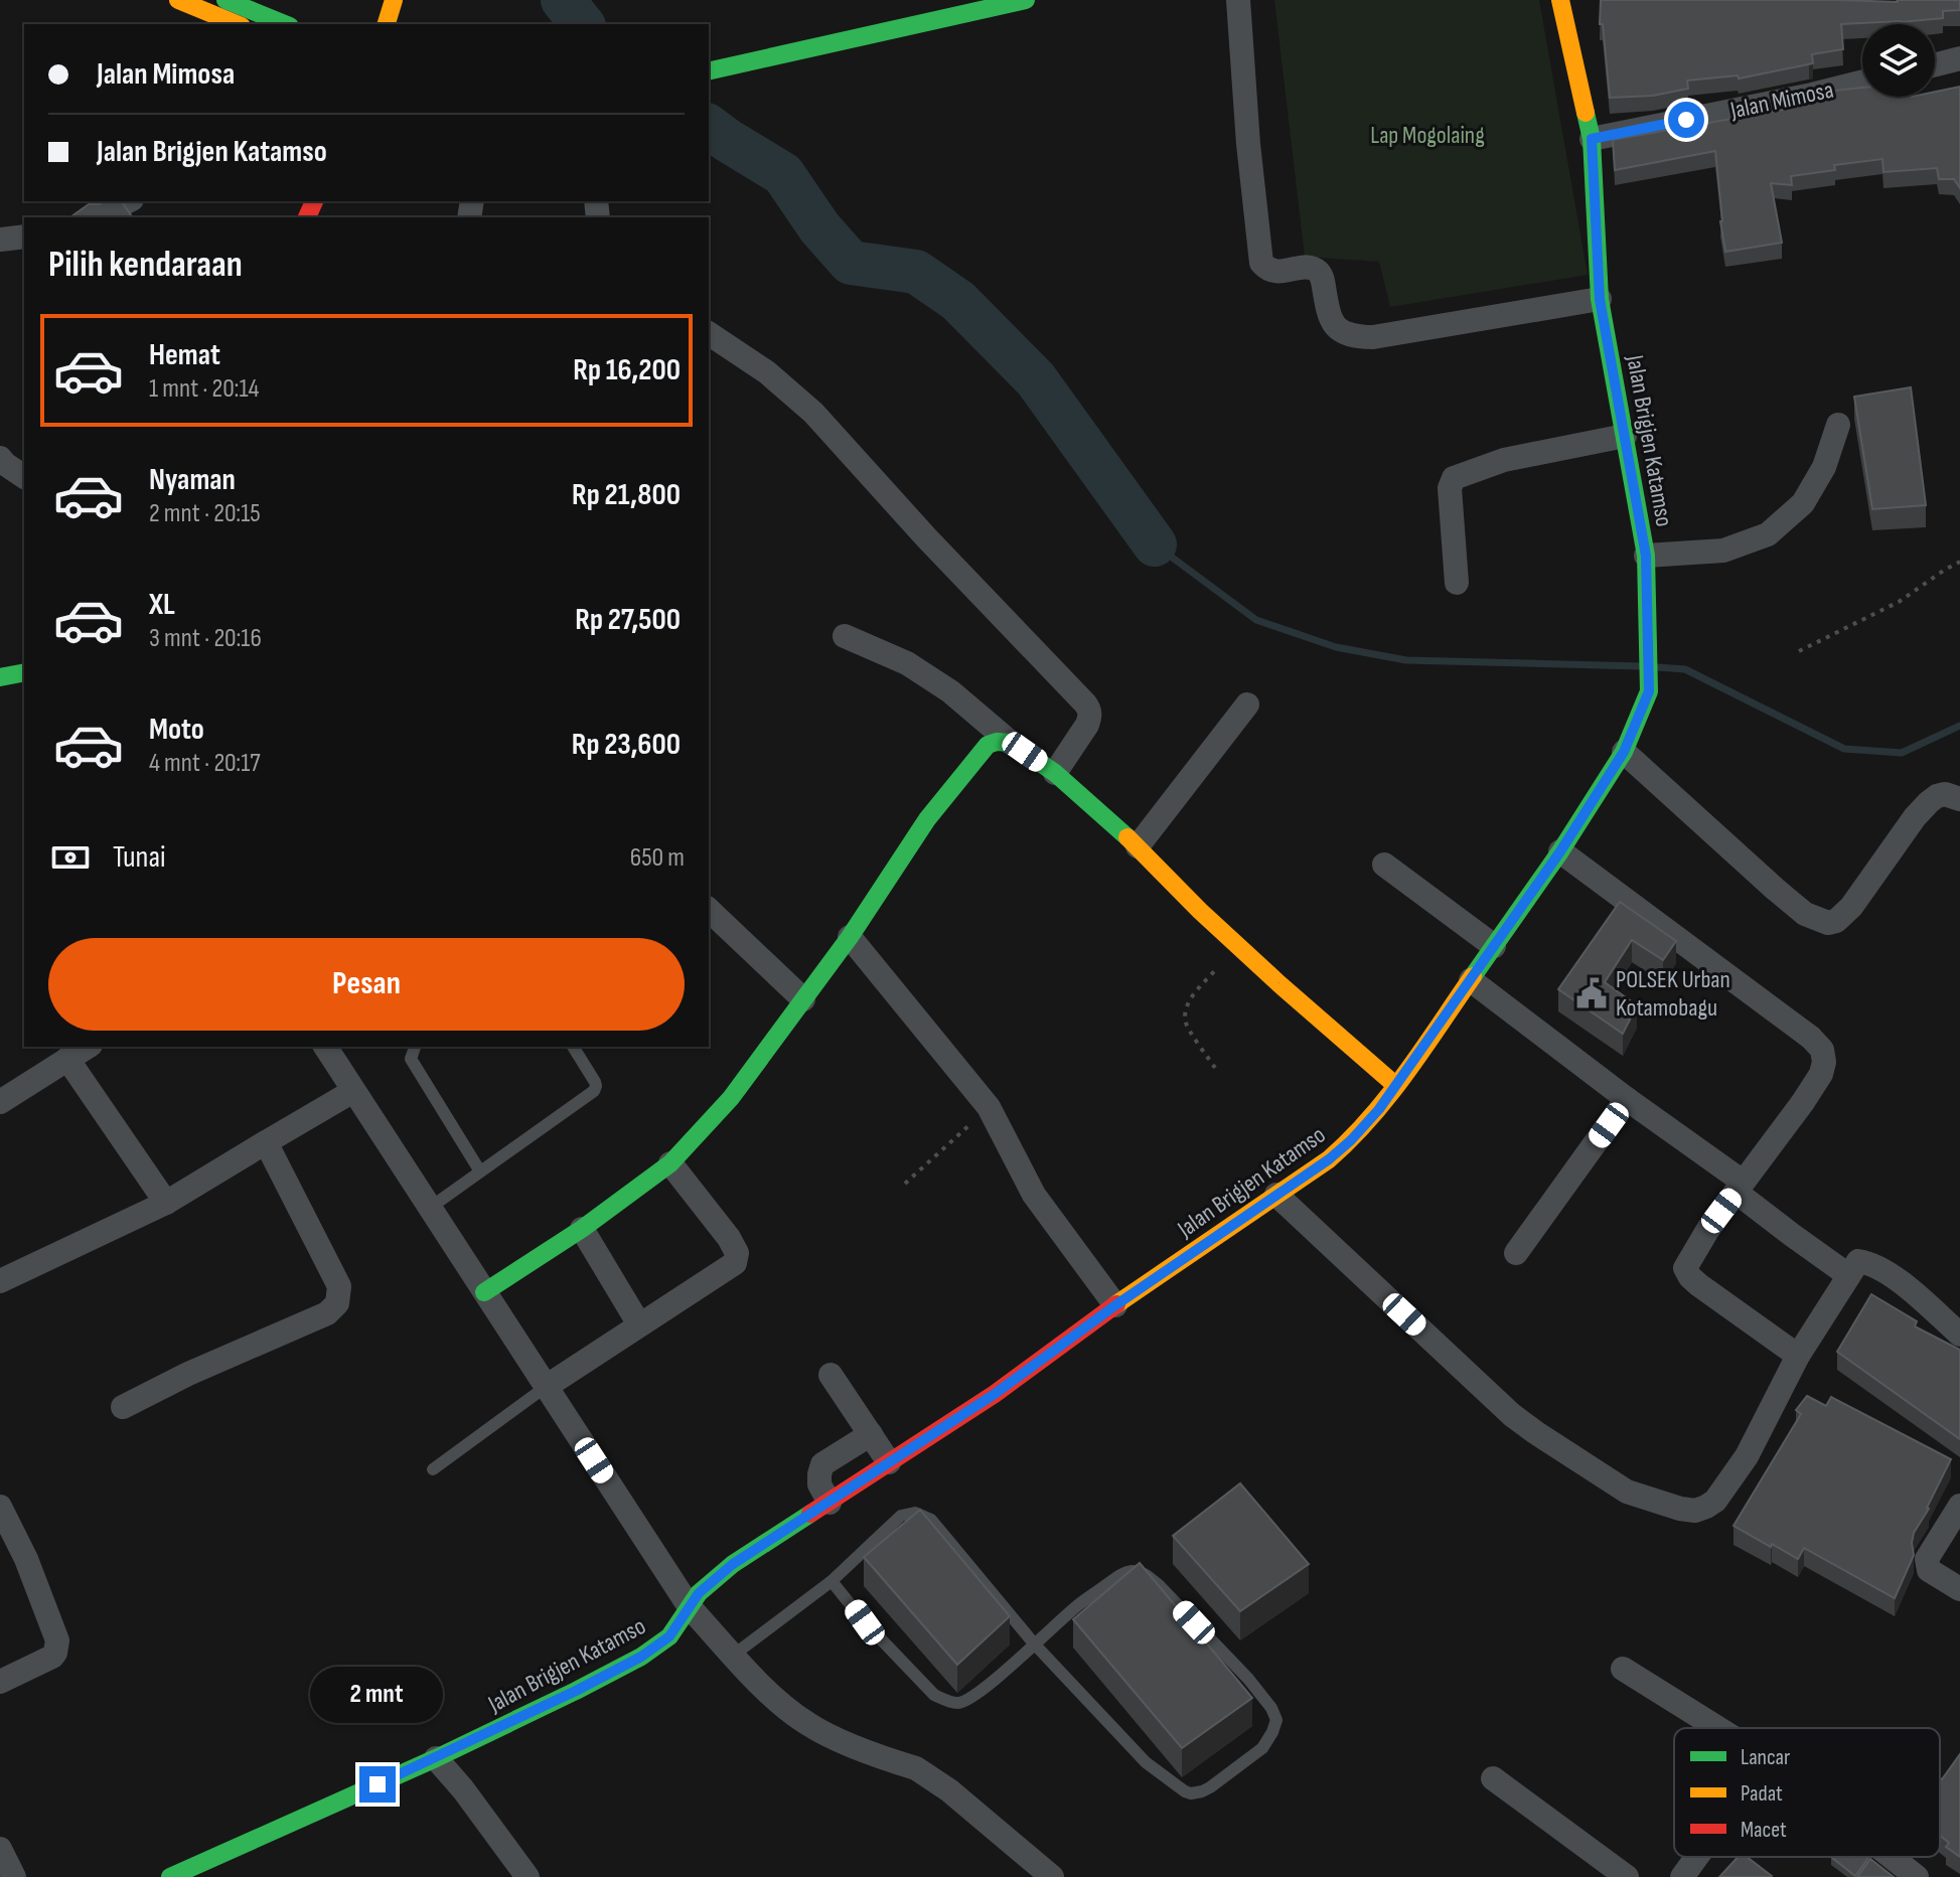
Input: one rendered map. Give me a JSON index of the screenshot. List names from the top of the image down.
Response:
{
  "streets": {
    "main road": ["Jalan Brigjen Katamso"],
    "street": ["Jalan Mimosa"]
  },
  "crossings": [
    ["Jalan Mimosa", "Jalan Brigjen Katamso"]
  ],
  "parks": ["Lap Mogolaing"],
  "places": {
    "public building": ["POLSEK Urban Kotamobagu"]
  },
  "legend": ["Lancar", "Padat", "Macet"],
  "page": {
    "banner": ["Jalan Mimosa", "Jalan Brigjen Katamso"],
    "heading": "Pilih kendaraan",
    "list": [
      {
        "name": "Hemat",
        "note": "1 mnt · 20:14",
        "value": "Rp 16,200"
      },
      {
        "name": "Nyaman",
        "note": "2 mnt · 20:15",
        "value": "Rp 21,800"
      },
      {
        "name": "XL",
        "note": "3 mnt · 20:16",
        "value": "Rp 27,500"
      },
      {
        "name": "Moto",
        "note": "4 mnt · 20:17",
        "value": "Rp 23,600"
      }
    ],
    "pay": ["Tunai", "650 m"],
    "buttons": "Pesan",
    "bubble": "2 mnt"
  }
}
